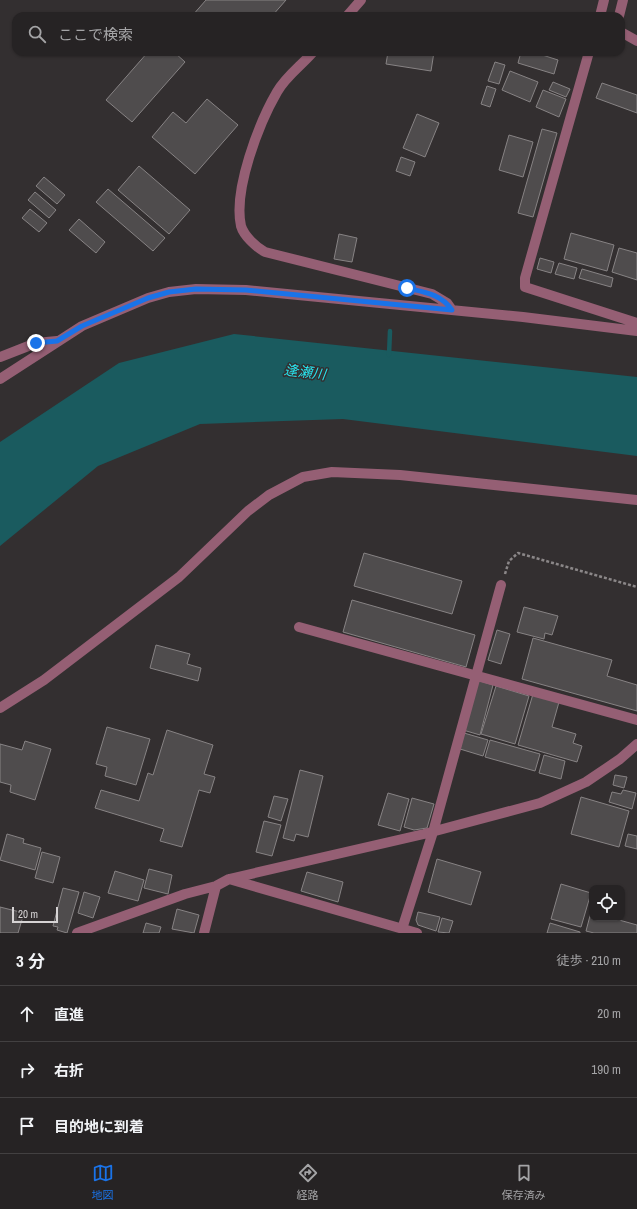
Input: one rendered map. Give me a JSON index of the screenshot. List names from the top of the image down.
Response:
{
  "water": ["逢瀬川"],
  "scale_bar": "20 m",
  "page": {
    "search": "ここで検索",
    "scale": "20 m",
    "heading": ["3 分", "徒歩 · 210 m"],
    "list": [
      ["直進", "20 m"],
      ["右折", "190 m"],
      "目的地に到着"
    ],
    "nav": ["地図", "経路", "保存済み"]
  }
}
